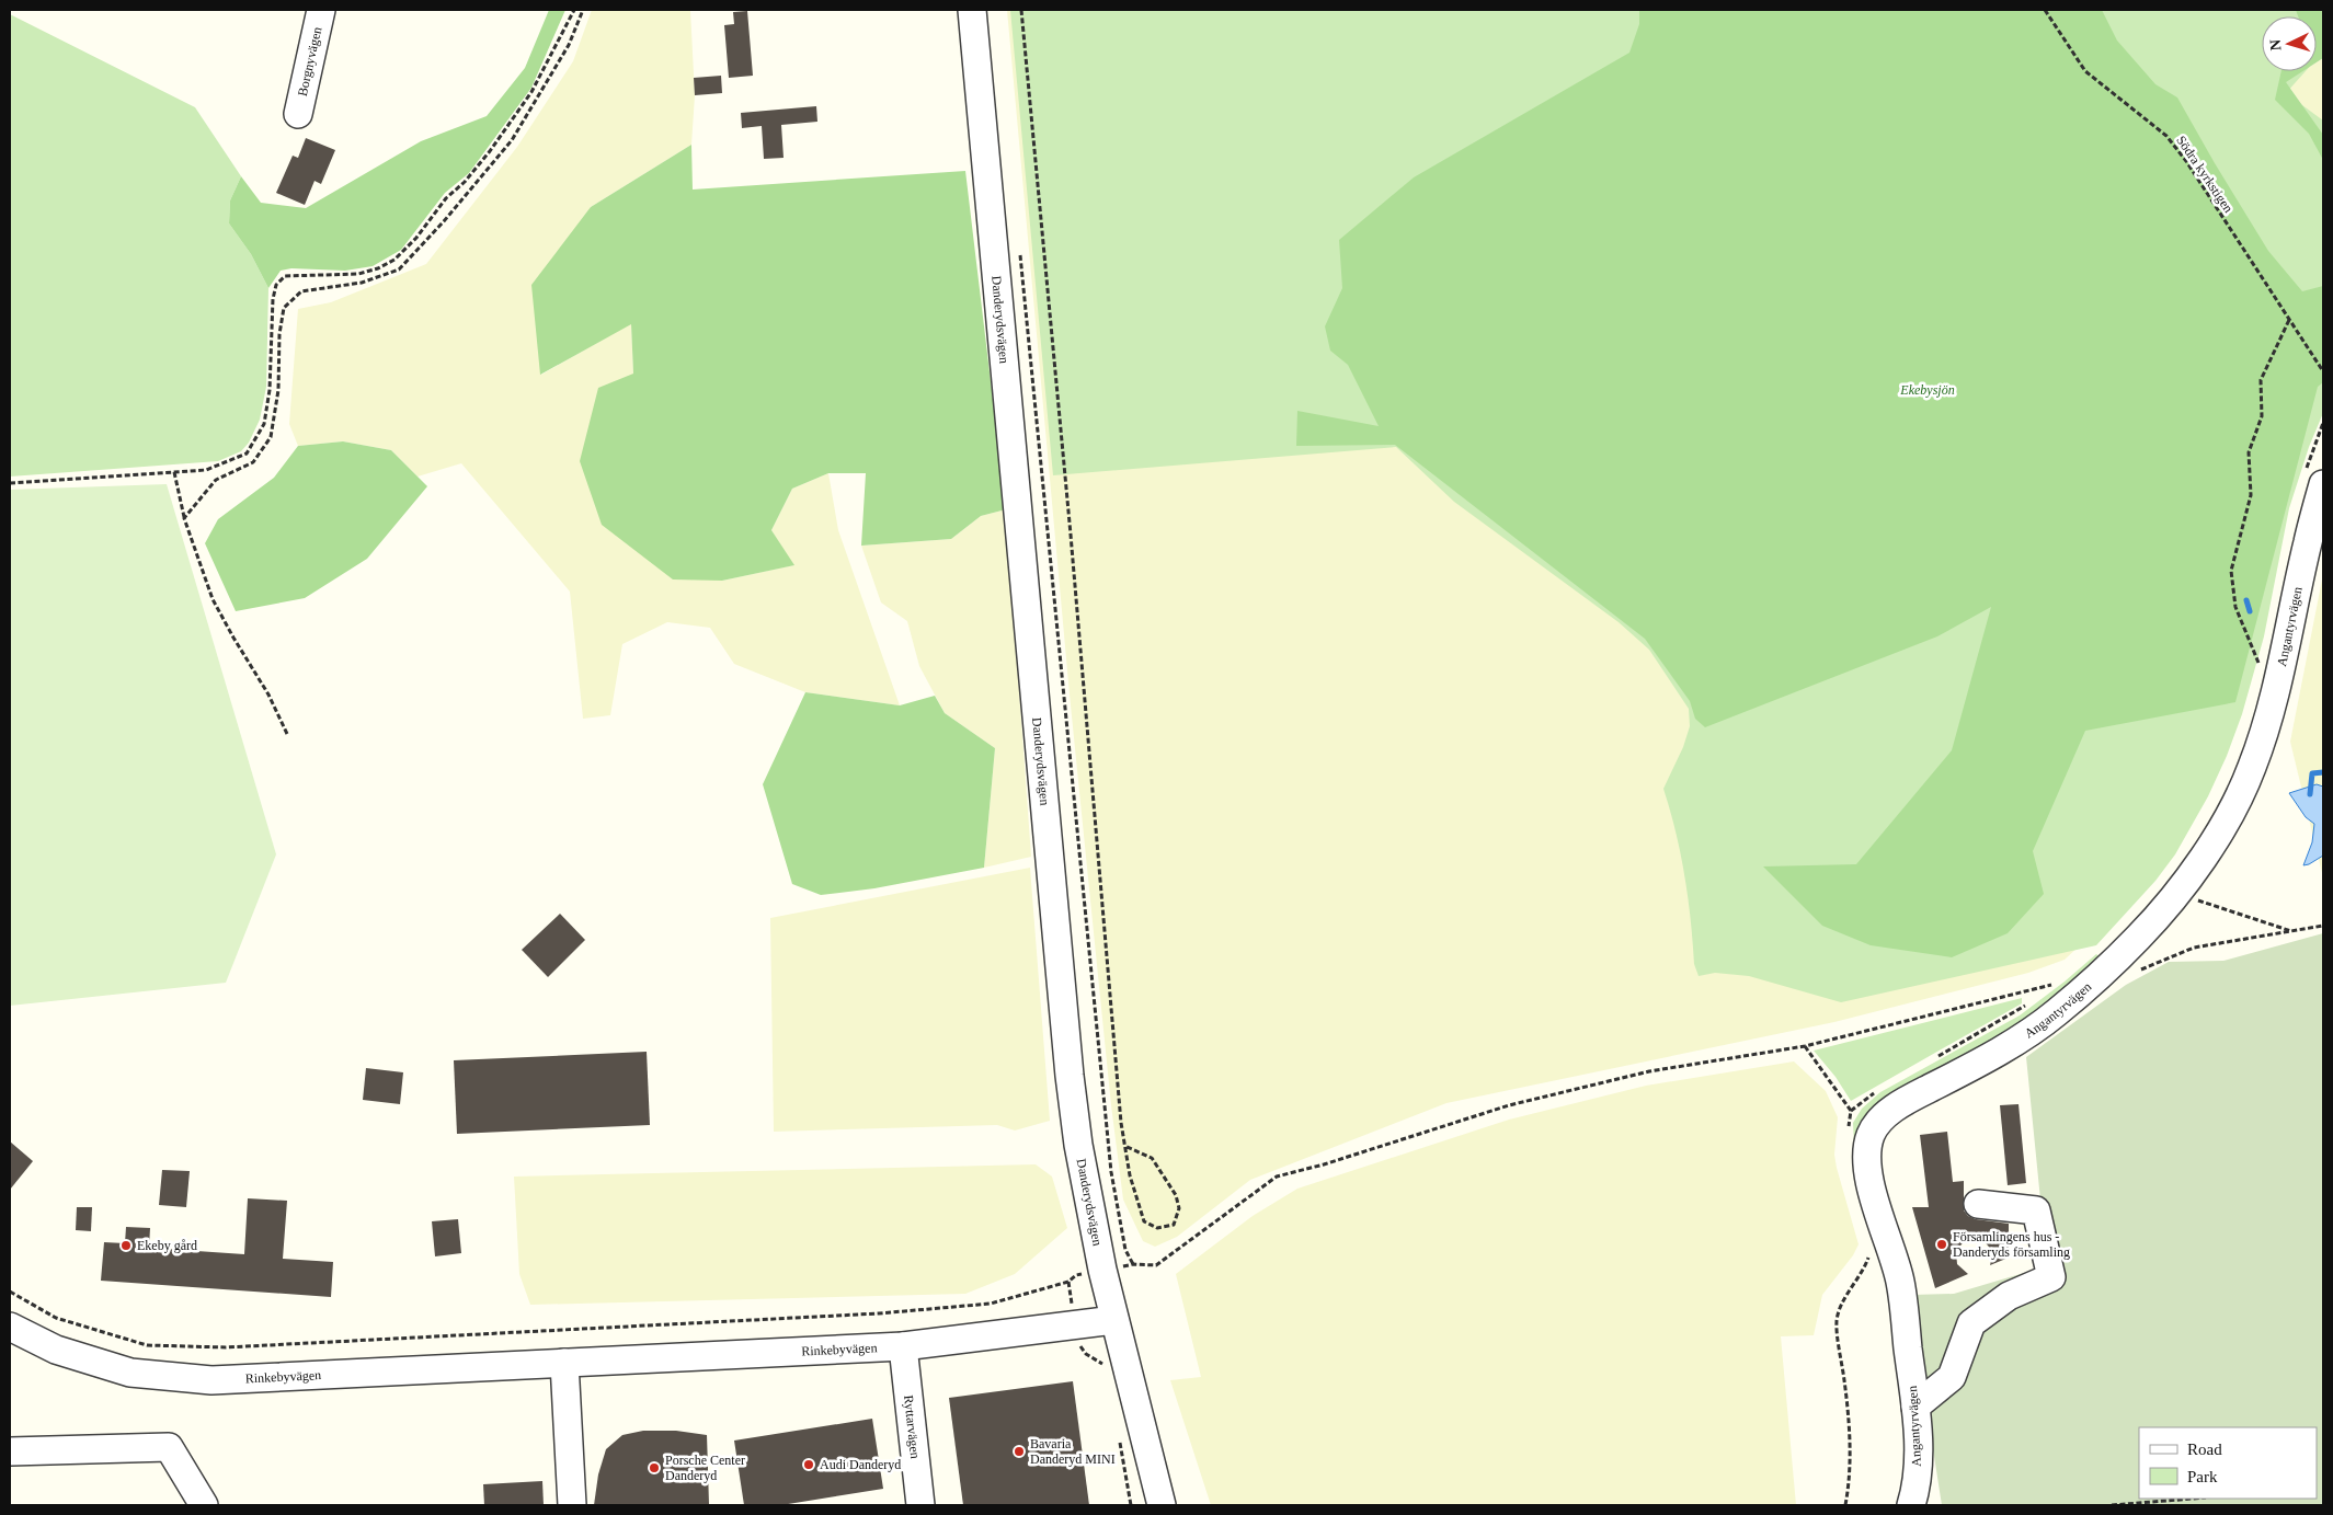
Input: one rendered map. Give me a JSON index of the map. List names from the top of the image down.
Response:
{
  "streets": {
    "street": [
      "Borgnyvägen",
      "Danderydsvägen",
      "Angantyrvägen",
      "Rinkebyvägen",
      "Ryttarvägen"
    ],
    "path": ["Södra kyrkstigen"]
  },
  "crossings": [
    ["Danderydsvägen", "Rinkebyvägen"],
    ["Rinkebyvägen", "Ryttarvägen"]
  ],
  "parks": ["Ekebysjön"],
  "places": [
    "Församlingens hus - Danderyds församling",
    "Ekeby gård",
    "Bavaria Danderyd MINI",
    "Audi Danderyd",
    "Porsche Center Danderyd"
  ],
  "legend": ["Road", "Park"],
  "north": "left"
}
